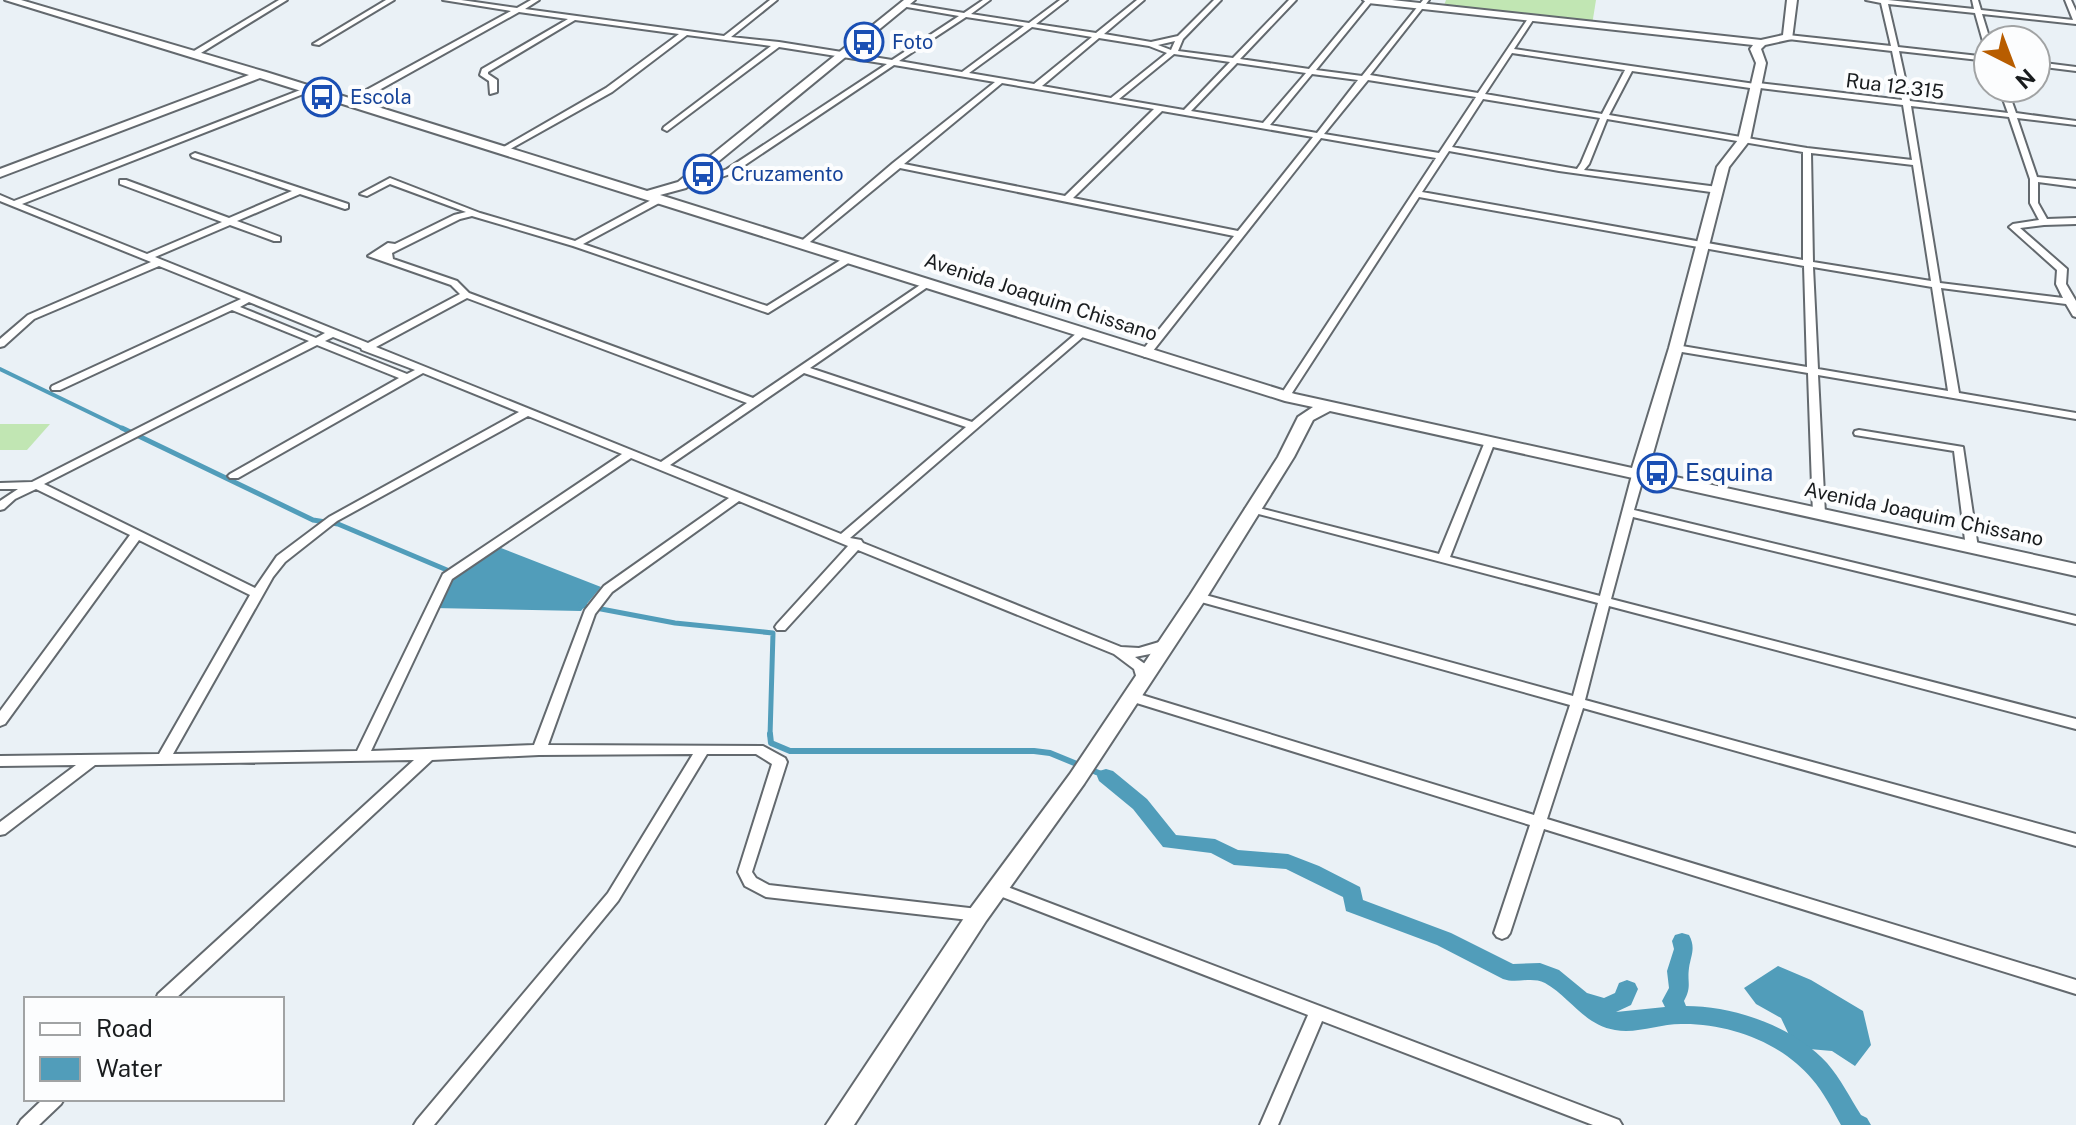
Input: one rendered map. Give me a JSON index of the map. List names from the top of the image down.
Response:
{
  "streets": {
    "street": ["Rua 12.315", "Avenida Joaquim Chissano"]
  },
  "places": {
    "bus stop": [
      "Foto",
      "Escola",
      "Cruzamento",
      "Esquina"
    ]
  },
  "legend": ["Road", "Water"],
  "north": "bottom right"
}
